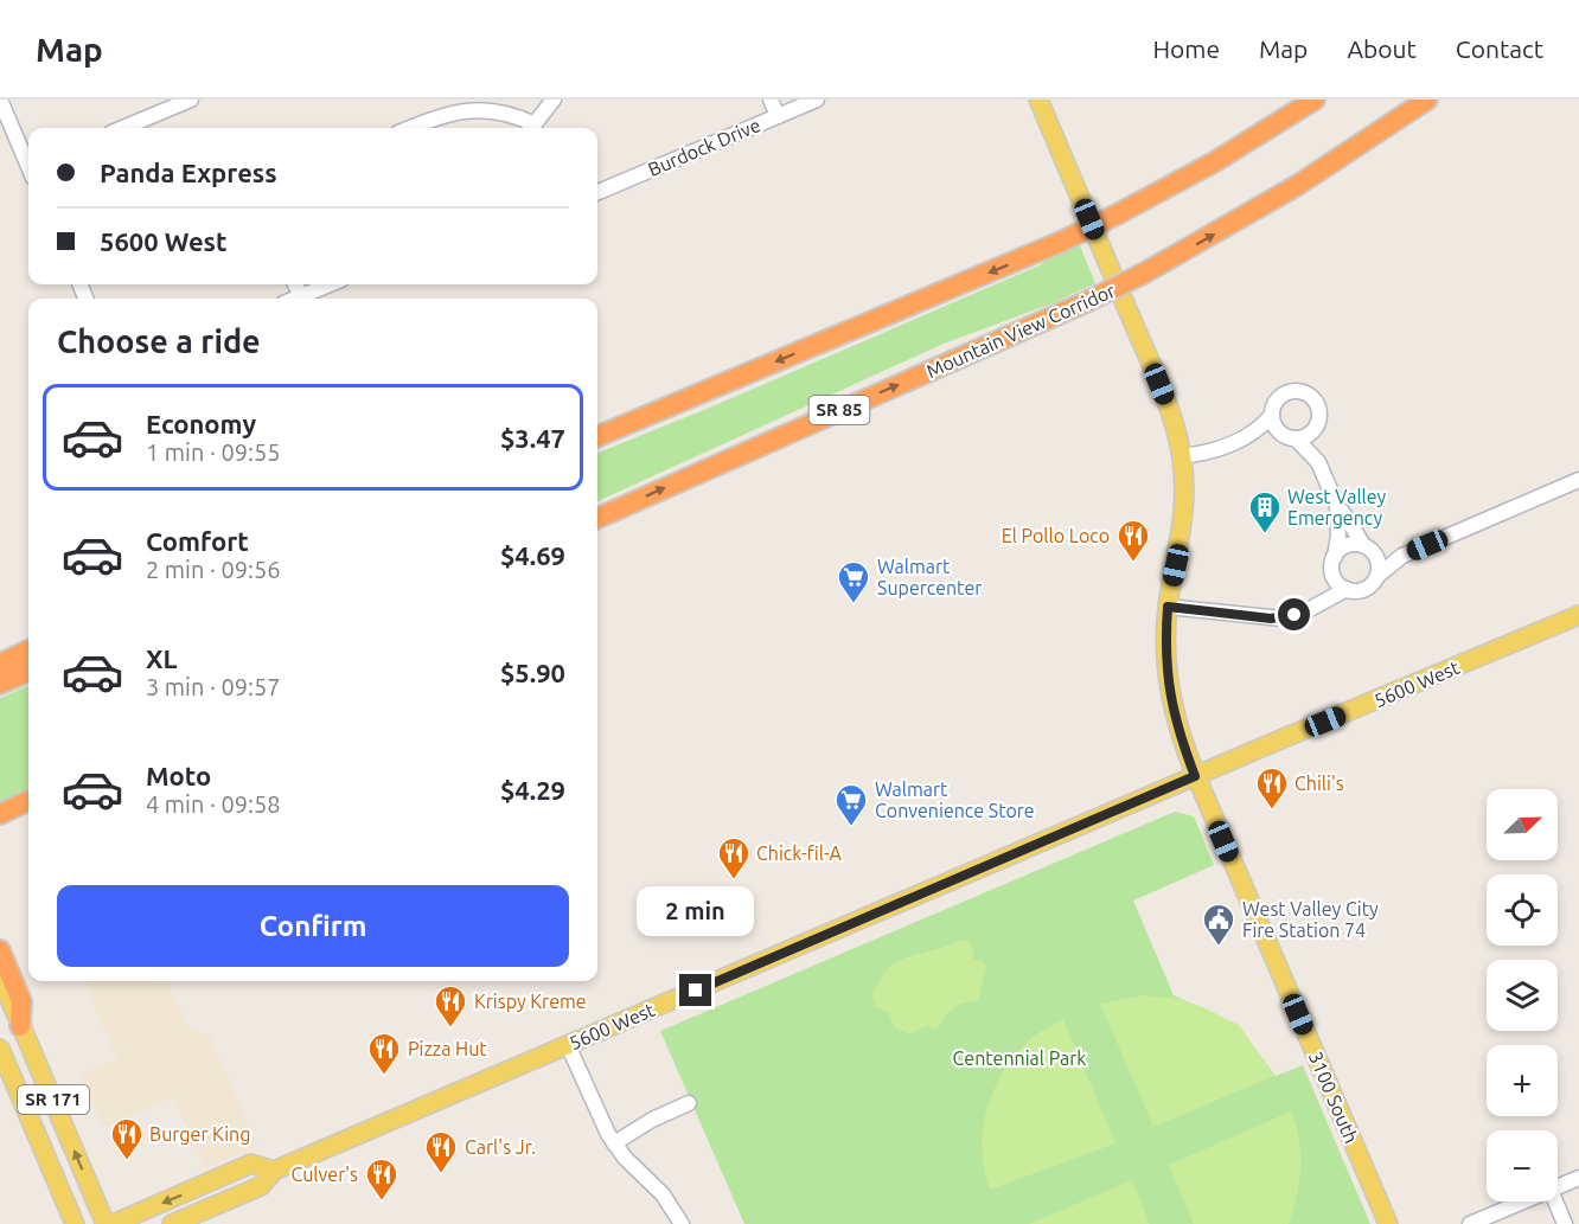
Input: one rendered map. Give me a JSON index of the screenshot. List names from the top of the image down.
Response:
{
  "streets": {
    "highway": ["Mountain View Corridor", "SR 85"],
    "main road": ["5600 West", "3100 South", "SR 171"],
    "street": ["Burdock Drive"]
  },
  "crossings": [
    ["5600 West", "3100 South"]
  ],
  "parks": ["Centennial Park"],
  "places": {
    "building": ["West Valley Emergency"],
    "restaurant": [
      "El Pollo Loco",
      "Chili's",
      "Chick-fil-A",
      "Krispy Kreme",
      "Pizza Hut",
      "Burger King",
      "Carl's Jr.",
      "Culver's"
    ],
    "supermarket": ["Walmart Supercenter", "Walmart Convenience Store"],
    "public building": ["West Valley City Fire Station 74"]
  },
  "north": "top right",
  "page": {
    "header": "Map",
    "nav": [
      "Home",
      "Map",
      "About",
      "Contact"
    ],
    "banner": ["Panda Express", "5600 West"],
    "heading": "Choose a ride",
    "list": [
      {
        "name": "Economy",
        "note": "1 min · 09:55",
        "value": "$3.47"
      },
      {
        "name": "Comfort",
        "note": "2 min · 09:56",
        "value": "$4.69"
      },
      {
        "name": "XL",
        "note": "3 min · 09:57",
        "value": "$5.90"
      },
      {
        "name": "Moto",
        "note": "4 min · 09:58",
        "value": "$4.29"
      }
    ],
    "map_buttons": ["+", "−"],
    "buttons": "Confirm",
    "bubble": "2 min"
  }
}
